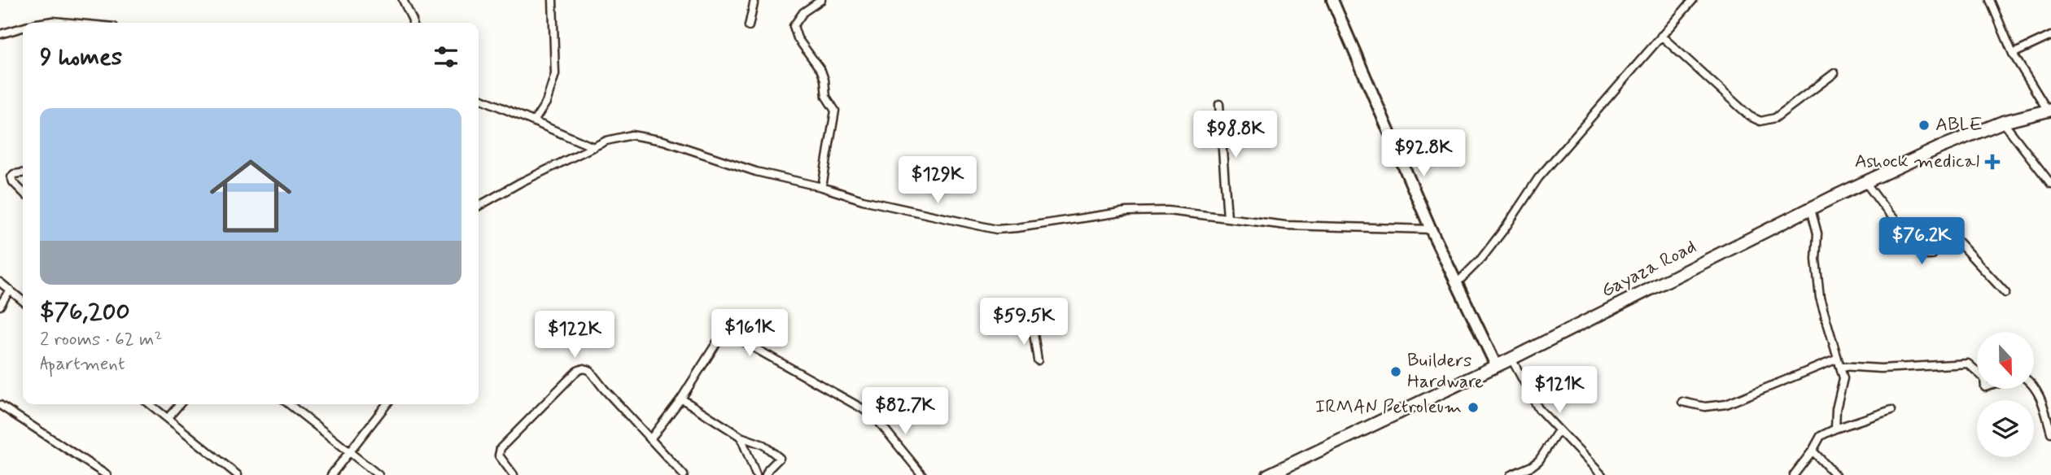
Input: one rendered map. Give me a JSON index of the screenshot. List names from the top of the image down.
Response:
{
  "streets": {
    "main road": ["Gayaza Road"]
  },
  "places": {
    "other": ["ABLE", "Builders Hardware", "IRMAN Petroleum"],
    "health": ["Ashock medical"]
  },
  "north": "bottom",
  "page": {
    "heading": "9 homes",
    "list": [
      {
        "name": "$76,200",
        "note": "2 rooms · 62 m² · Apartment"
      }
    ],
    "price": [
      "$98.8K",
      "$92.8K",
      "$129K",
      "$76.2K",
      "$59.5K",
      "$161K",
      "$122K",
      "$121K",
      "$82.7K"
    ]
  }
}
